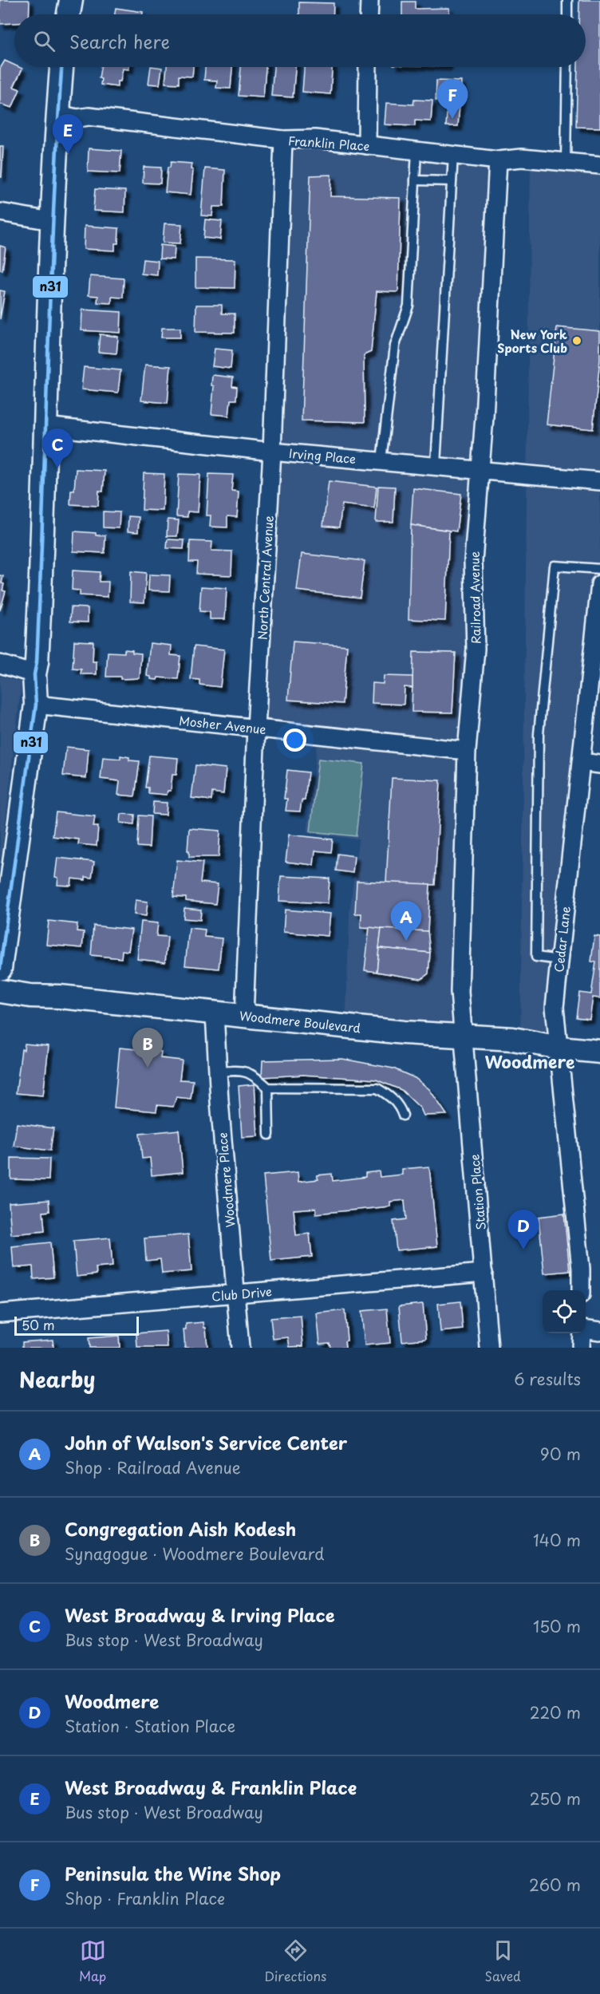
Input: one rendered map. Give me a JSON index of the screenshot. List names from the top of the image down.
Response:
{
  "streets": {
    "main road": ["Woodmere Boulevard"],
    "street": [
      "Franklin Place",
      "Irving Place",
      "North Central Avenue",
      "Railroad Avenue",
      "Mosher Avenue",
      "Cedar Lane",
      "Woodmere Place",
      "Station Place",
      "Club Drive"
    ]
  },
  "crossings": [
    ["Franklin Place", "North Central Avenue"],
    ["Franklin Place", "Railroad Avenue"],
    ["Irving Place", "North Central Avenue"],
    ["Irving Place", "Railroad Avenue"],
    ["North Central Avenue", "Mosher Avenue"],
    ["North Central Avenue", "Woodmere Boulevard"],
    ["Railroad Avenue", "Mosher Avenue"],
    ["Railroad Avenue", "Woodmere Boulevard"],
    ["Railroad Avenue", "Station Place"],
    ["Cedar Lane", "Woodmere Boulevard"],
    ["Woodmere Boulevard", "Woodmere Place"],
    ["Woodmere Boulevard", "Station Place"],
    ["Woodmere Place", "Club Drive"],
    ["Station Place", "Club Drive"]
  ],
  "districts": ["Woodmere"],
  "places": ["New York Sports Club"],
  "lines": ["transit line n31"],
  "scale_bar": "50 m",
  "page": {
    "search": "Search here",
    "pins": [
      "F",
      "E",
      "C",
      "A",
      "B",
      "D"
    ],
    "scale": "50 m",
    "heading": ["Nearby", "6 results"],
    "list": [
      {
        "mark": "A",
        "name": "John of Walson's Service Center",
        "note": "Shop · Railroad Avenue",
        "value": "90 m"
      },
      {
        "mark": "B",
        "name": "Congregation Aish Kodesh",
        "note": "Synagogue · Woodmere Boulevard",
        "value": "140 m"
      },
      {
        "mark": "C",
        "name": "West Broadway & Irving Place",
        "note": "Bus stop · West Broadway",
        "value": "150 m"
      },
      {
        "mark": "D",
        "name": "Woodmere",
        "note": "Station · Station Place",
        "value": "220 m"
      },
      {
        "mark": "E",
        "name": "West Broadway & Franklin Place",
        "note": "Bus stop · West Broadway",
        "value": "250 m"
      },
      {
        "mark": "F",
        "name": "Peninsula the Wine Shop",
        "note": "Shop · Franklin Place",
        "value": "260 m"
      }
    ],
    "nav": ["Map", "Directions", "Saved"]
  }
}
